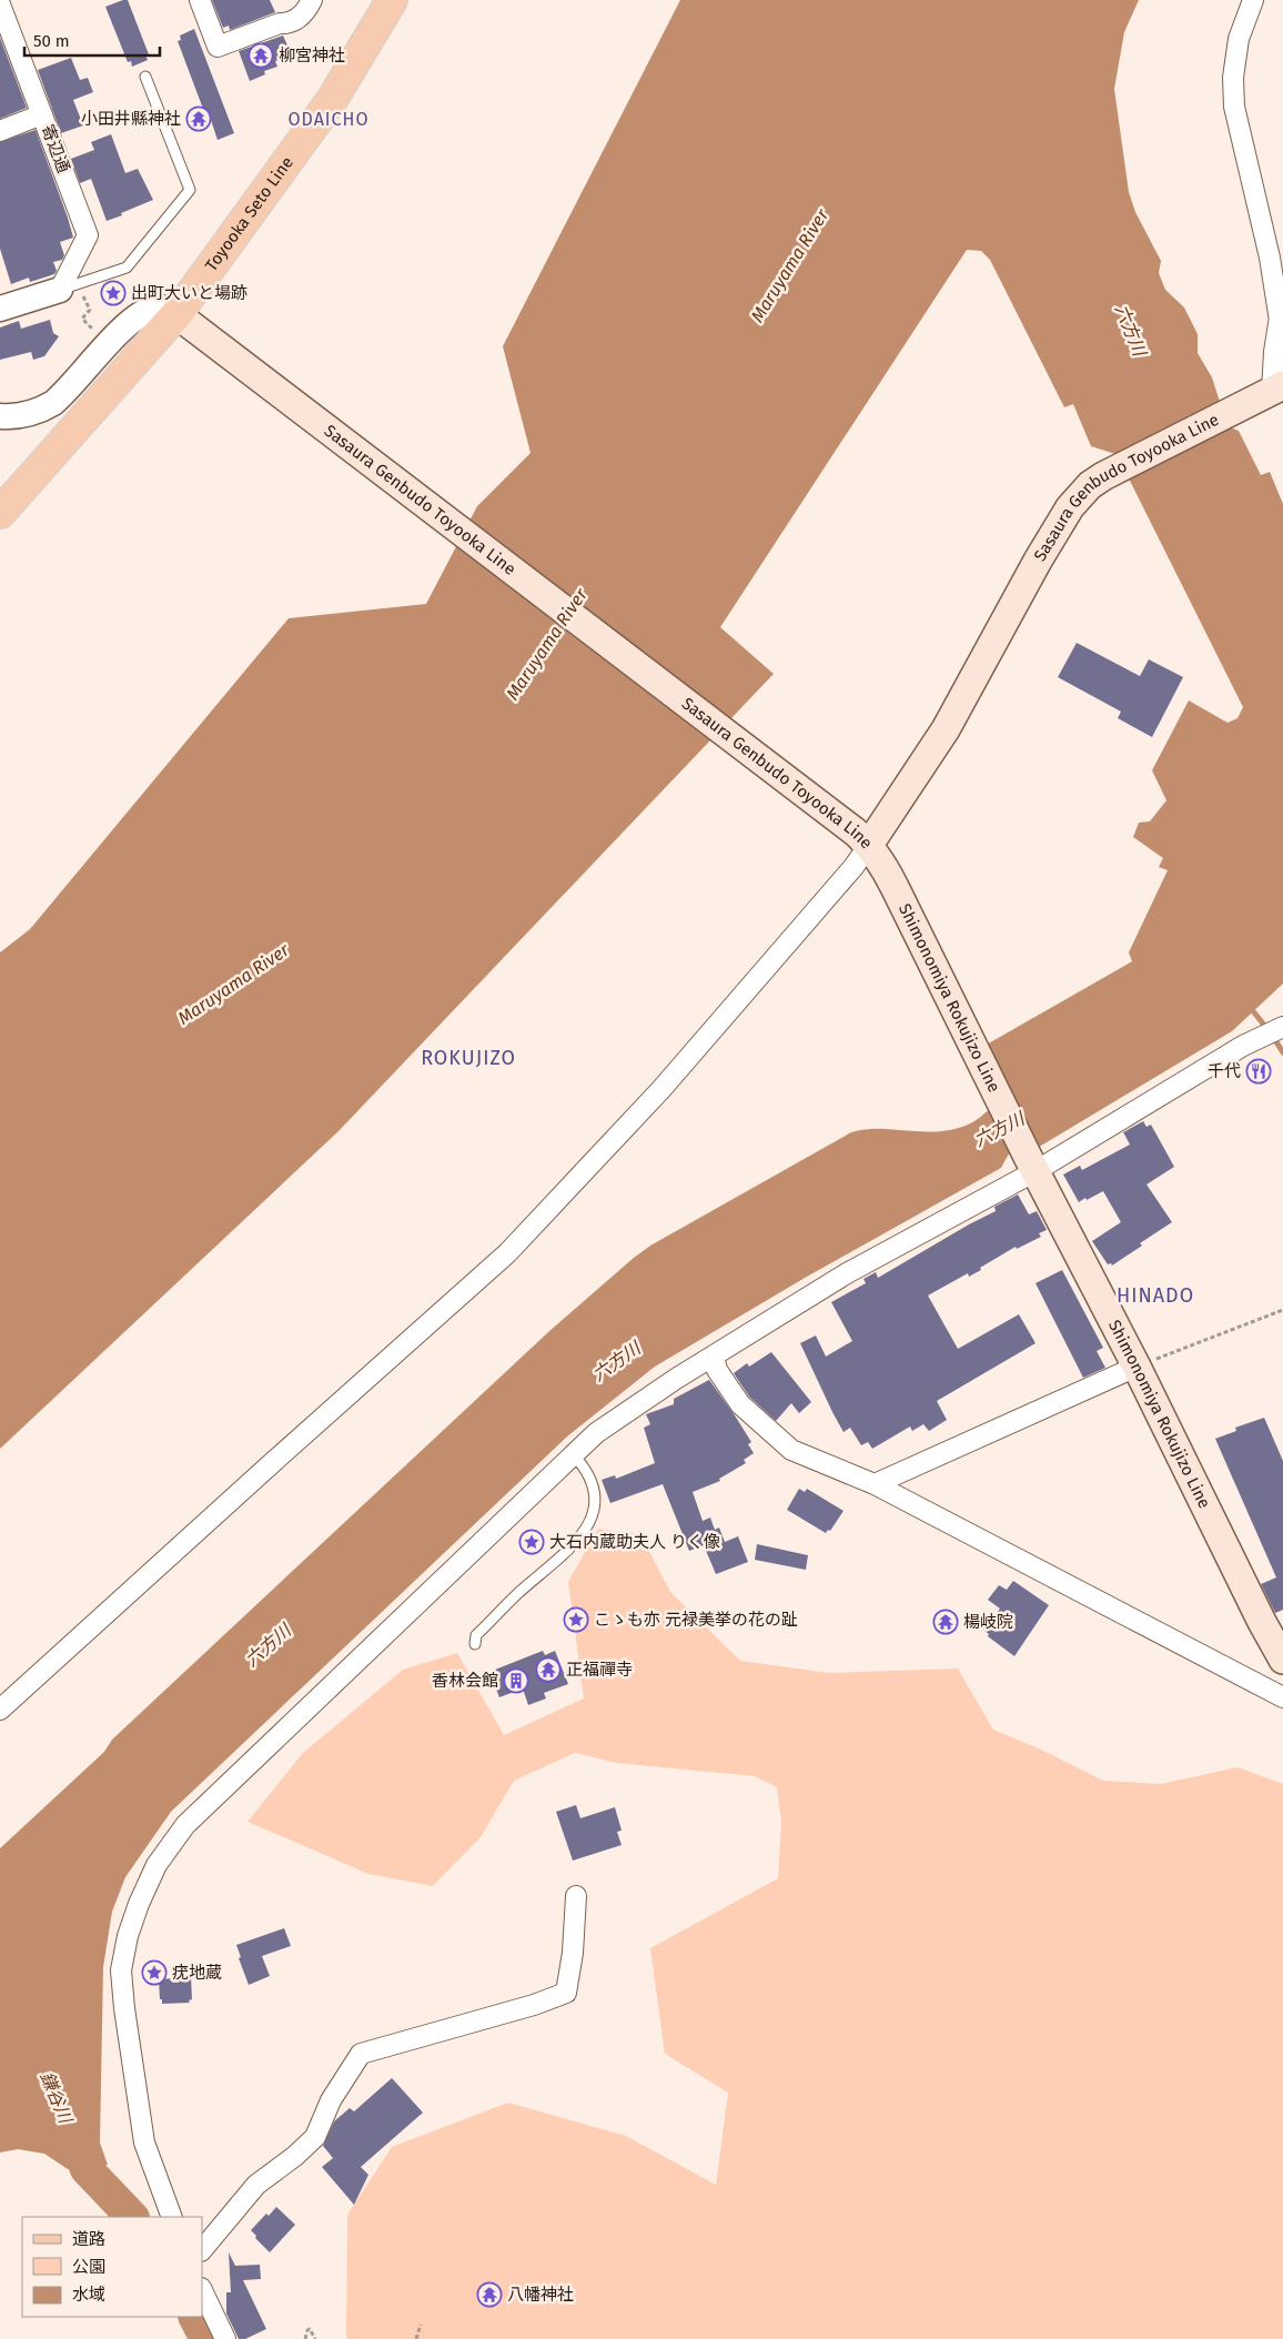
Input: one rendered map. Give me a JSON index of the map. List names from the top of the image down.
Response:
{
  "streets": {
    "main road": ["Toyooka Seto Line", "Sasaura Genbudo Toyooka Line", "Shimonomiya Rokujizo Line"],
    "street": ["寄辺通"]
  },
  "crossings": [
    ["Toyooka Seto Line", "Sasaura Genbudo Toyooka Line"],
    ["Sasaura Genbudo Toyooka Line", "Shimonomiya Rokujizo Line"]
  ],
  "districts": ["ODAICHO", "ROKUJIZO", "HINADO"],
  "water": ["Maruyama River", "六方川", "鎌谷川"],
  "places": {
    "temple": [
      "柳宮神社",
      "小田井縣神社",
      "楊岐院",
      "正福禪寺",
      "八幡神社"
    ],
    "place": [
      "出町大いと場跡",
      "大石内蔵助夫人 りく像",
      "こゝも亦 元禄美挙の花の趾",
      "疣地蔵"
    ],
    "restaurant": ["千代"],
    "building": ["香林会館"]
  },
  "legend": ["道路", "公園", "水域"],
  "scale_bar": "50 m"
}
